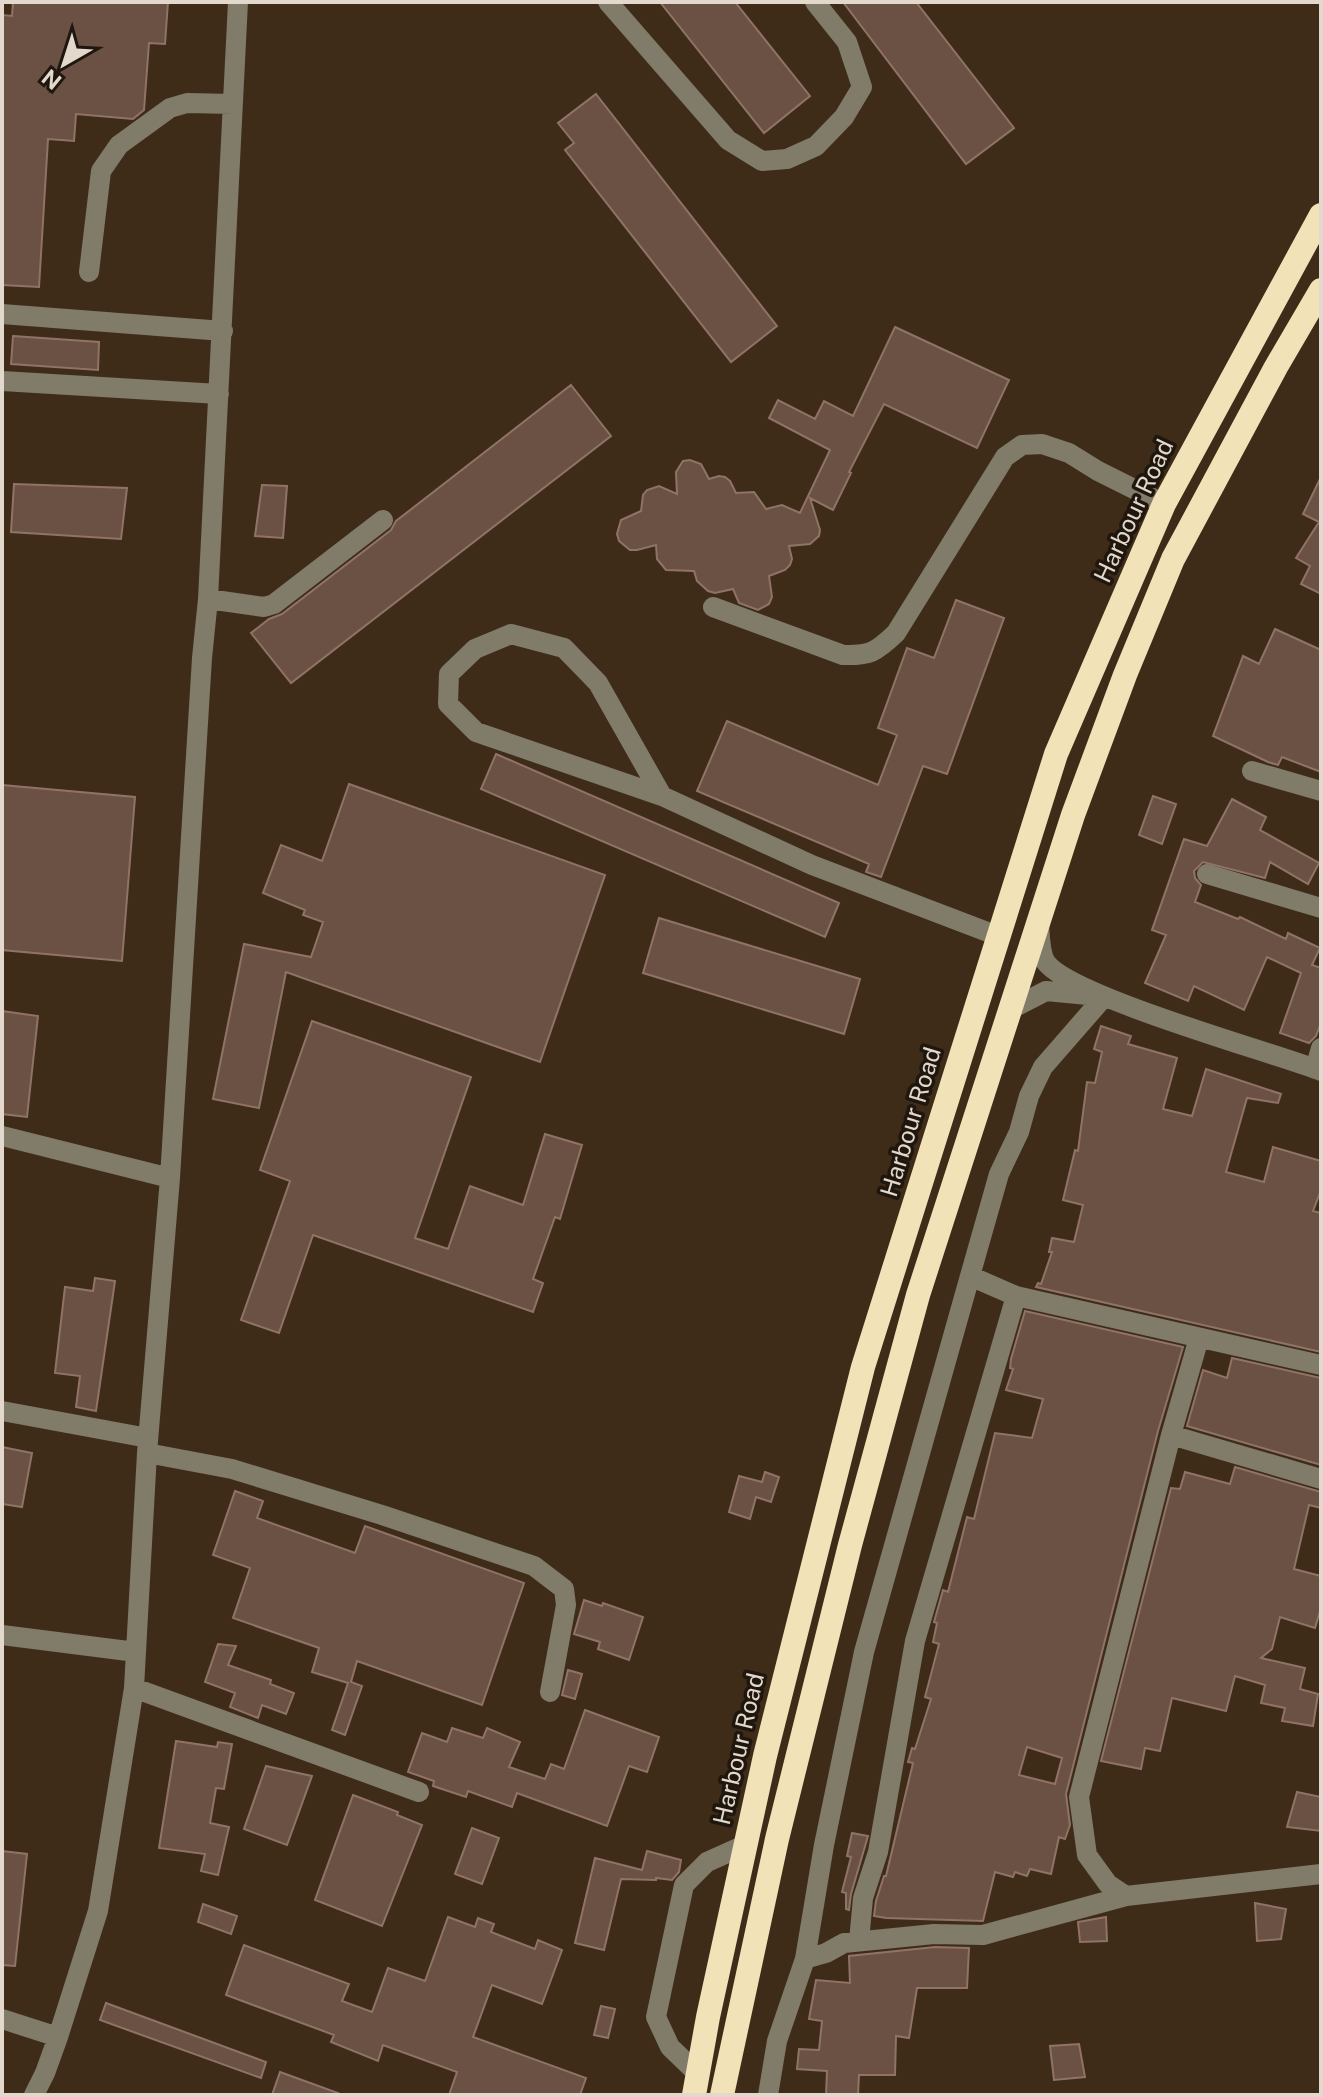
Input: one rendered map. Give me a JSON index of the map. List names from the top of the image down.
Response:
{
  "streets": {
    "highway": ["Harbour Road"]
  },
  "north": "bottom left"
}
